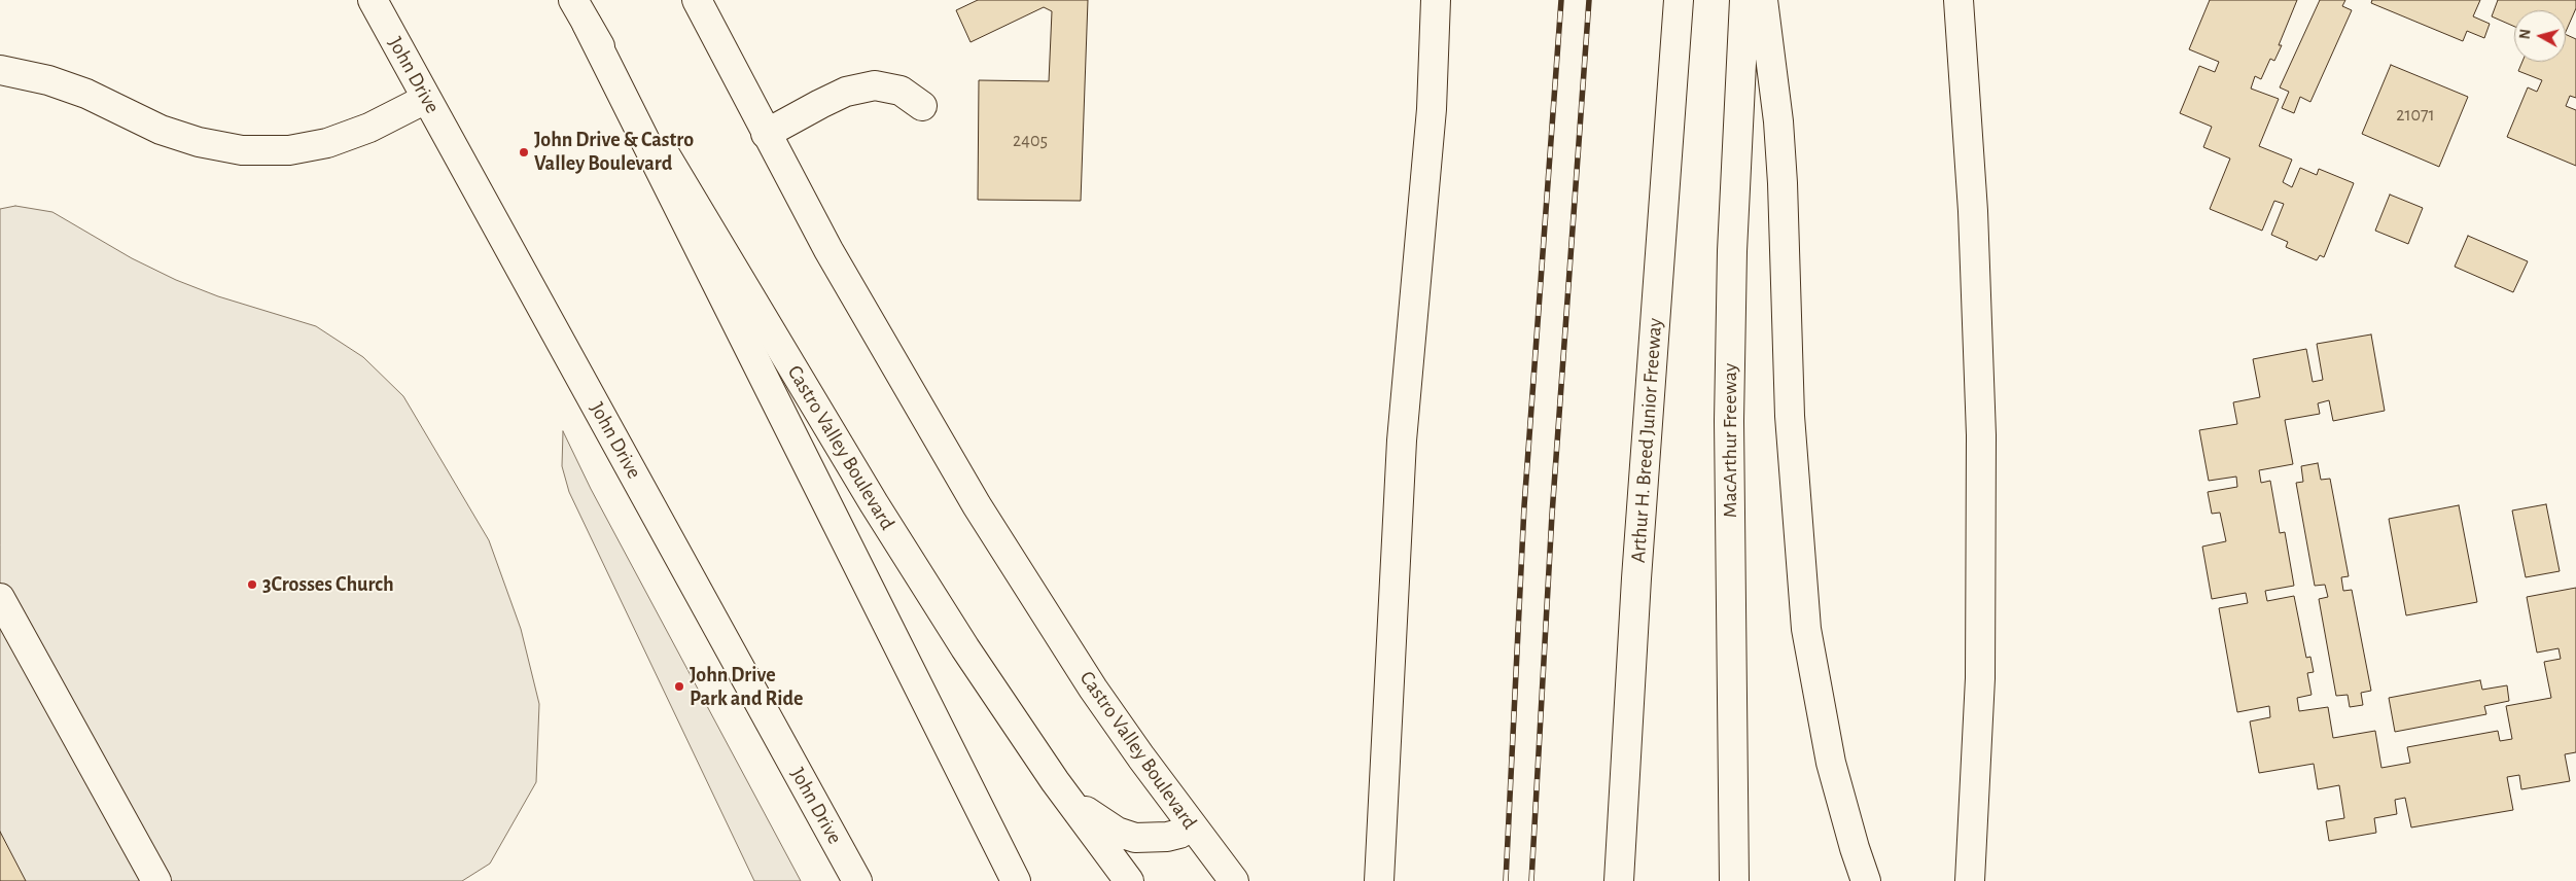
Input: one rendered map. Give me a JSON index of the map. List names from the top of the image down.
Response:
{
  "streets": {
    "main road": [
      "John Drive",
      "Arthur H. Breed Junior Freeway",
      "MacArthur Freeway",
      "Castro Valley Boulevard"
    ]
  },
  "places": ["John Drive & Castro Valley Boulevard", "3Crosses Church", "John Drive Park and Ride"],
  "house_numbers": ["21071", "2405"],
  "north": "left"
}
